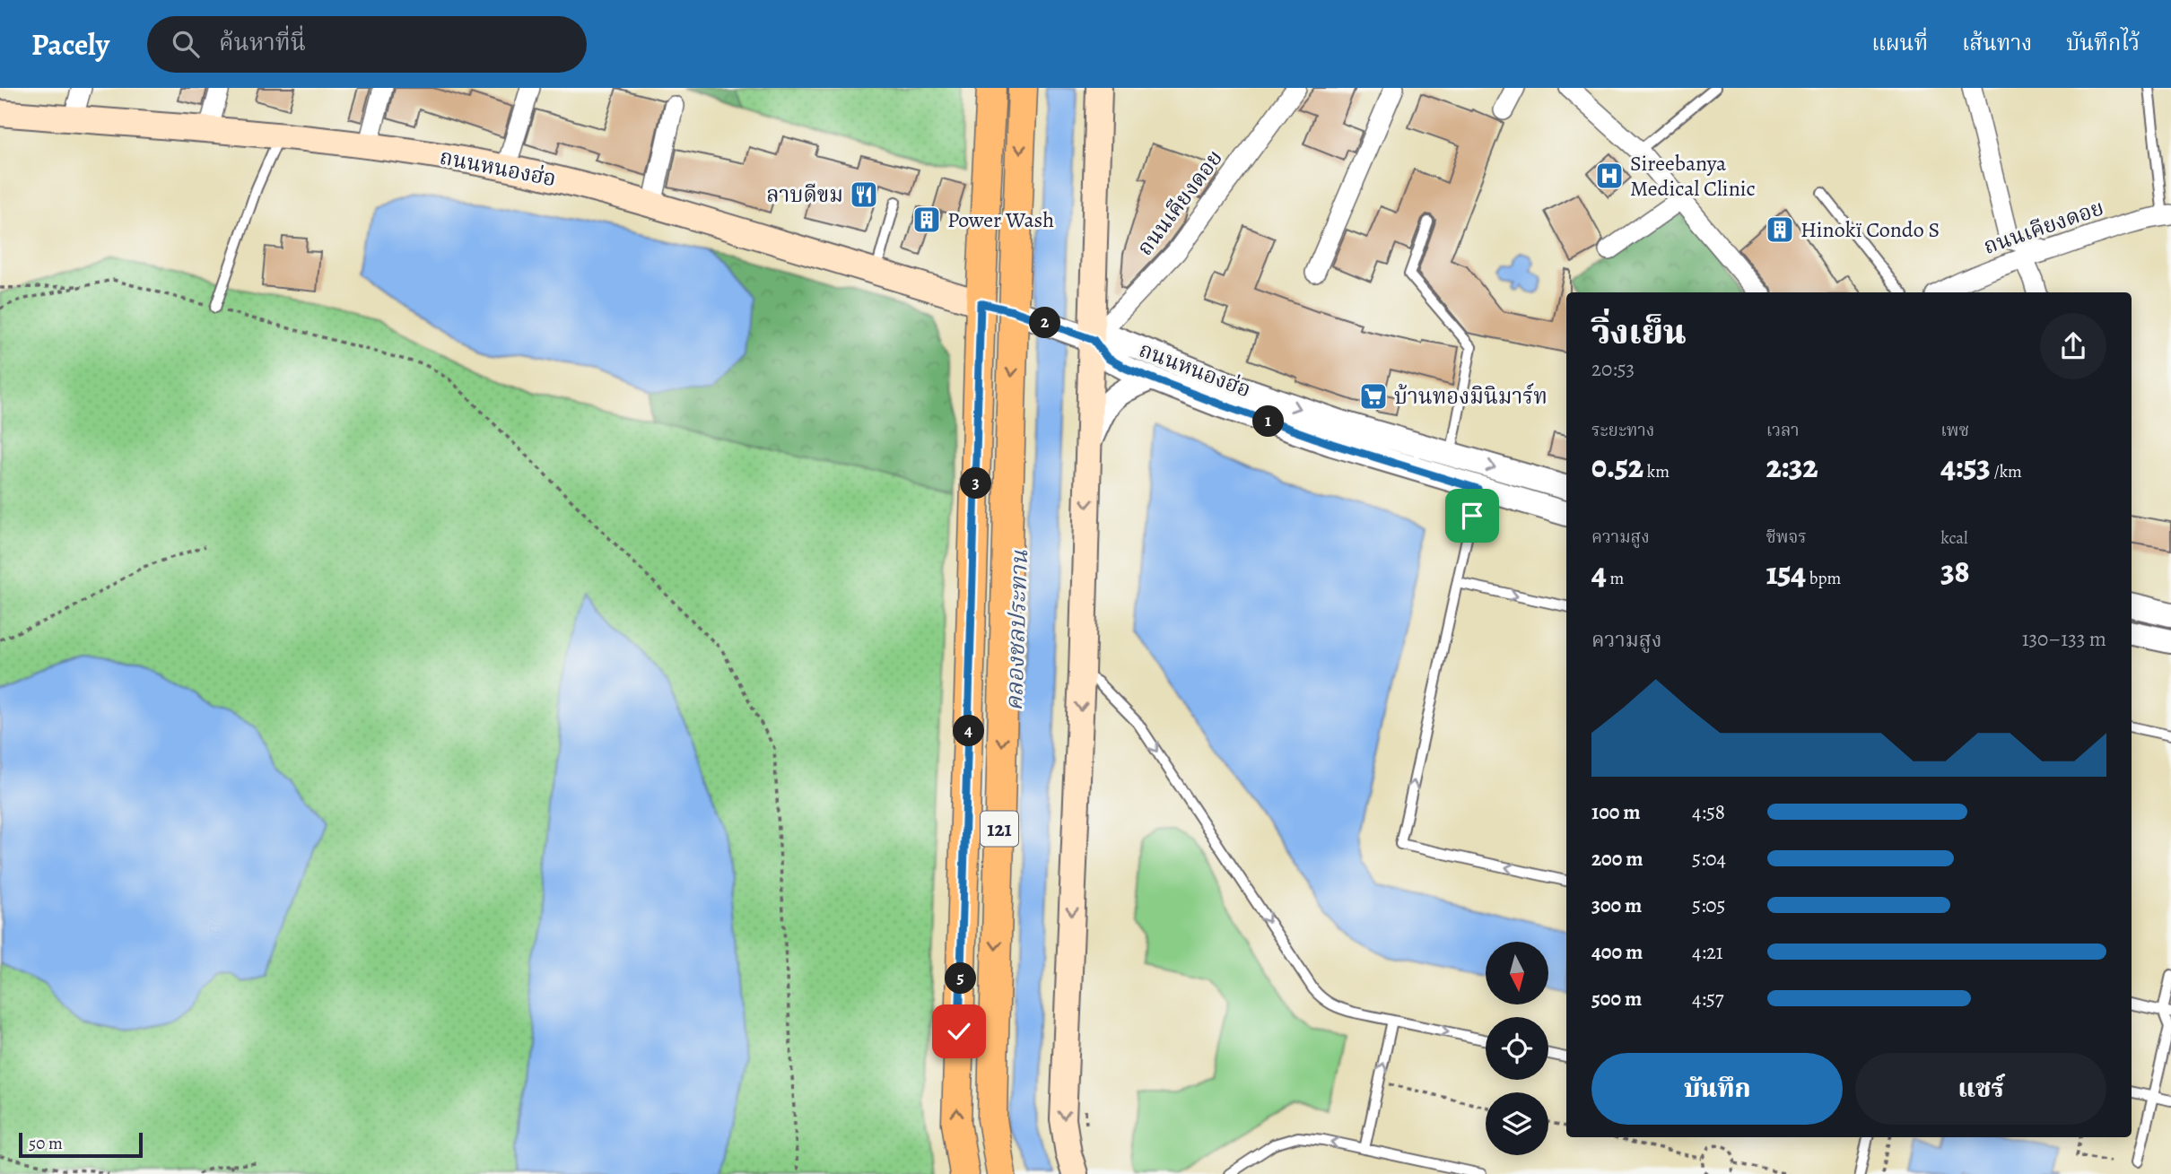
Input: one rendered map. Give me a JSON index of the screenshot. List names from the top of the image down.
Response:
{
  "streets": {
    "main road": ["ถนนหนองฮ่อ", "121"],
    "street": ["ถนนเคียงดอย"]
  },
  "crossings": [
    ["ถนนหนองฮ่อ", "ถนนเคียงดอย"],
    ["ถนนหนองฮ่อ", "121"]
  ],
  "water": ["คลองชลประทาน"],
  "places": {
    "hospital": ["Sireebanya Medical Clinic"],
    "restaurant": ["ลาบดีขม"],
    "building": ["Power Wash", "Hinokï Condo S"],
    "supermarket": ["บ้านทองมินิมาร์ท"]
  },
  "scale_bar": "50 m",
  "north": "bottom",
  "page": {
    "header": "Pacely",
    "search": "ค้นหาที่นี่",
    "nav": ["แผนที่", "เส้นทาง", "บันทึกไว้"],
    "heading": ["วิ่งเย็น", "20:53"],
    "pins": [
      "2",
      "1",
      "3",
      "4",
      "5"
    ],
    "stats": [
      ["ระยะทาง", "0.52 km"],
      ["เวลา", "2:32"],
      ["เพซ", "4:53 /km"],
      ["ความสูง", "4 m"],
      ["ชีพจร", "154 bpm"],
      ["kcal", "38"]
    ],
    "chart": ["ความสูง", "130–133 m"],
    "list": [
      {
        "name": "100 m",
        "note": "4:58"
      },
      {
        "name": "200 m",
        "note": "5:04"
      },
      {
        "name": "300 m",
        "note": "5:05"
      },
      {
        "name": "400 m",
        "note": "4:21"
      },
      {
        "name": "500 m",
        "note": "4:57"
      }
    ],
    "buttons": ["บันทึก", "แชร์"],
    "scale": "50 m"
  }
}
